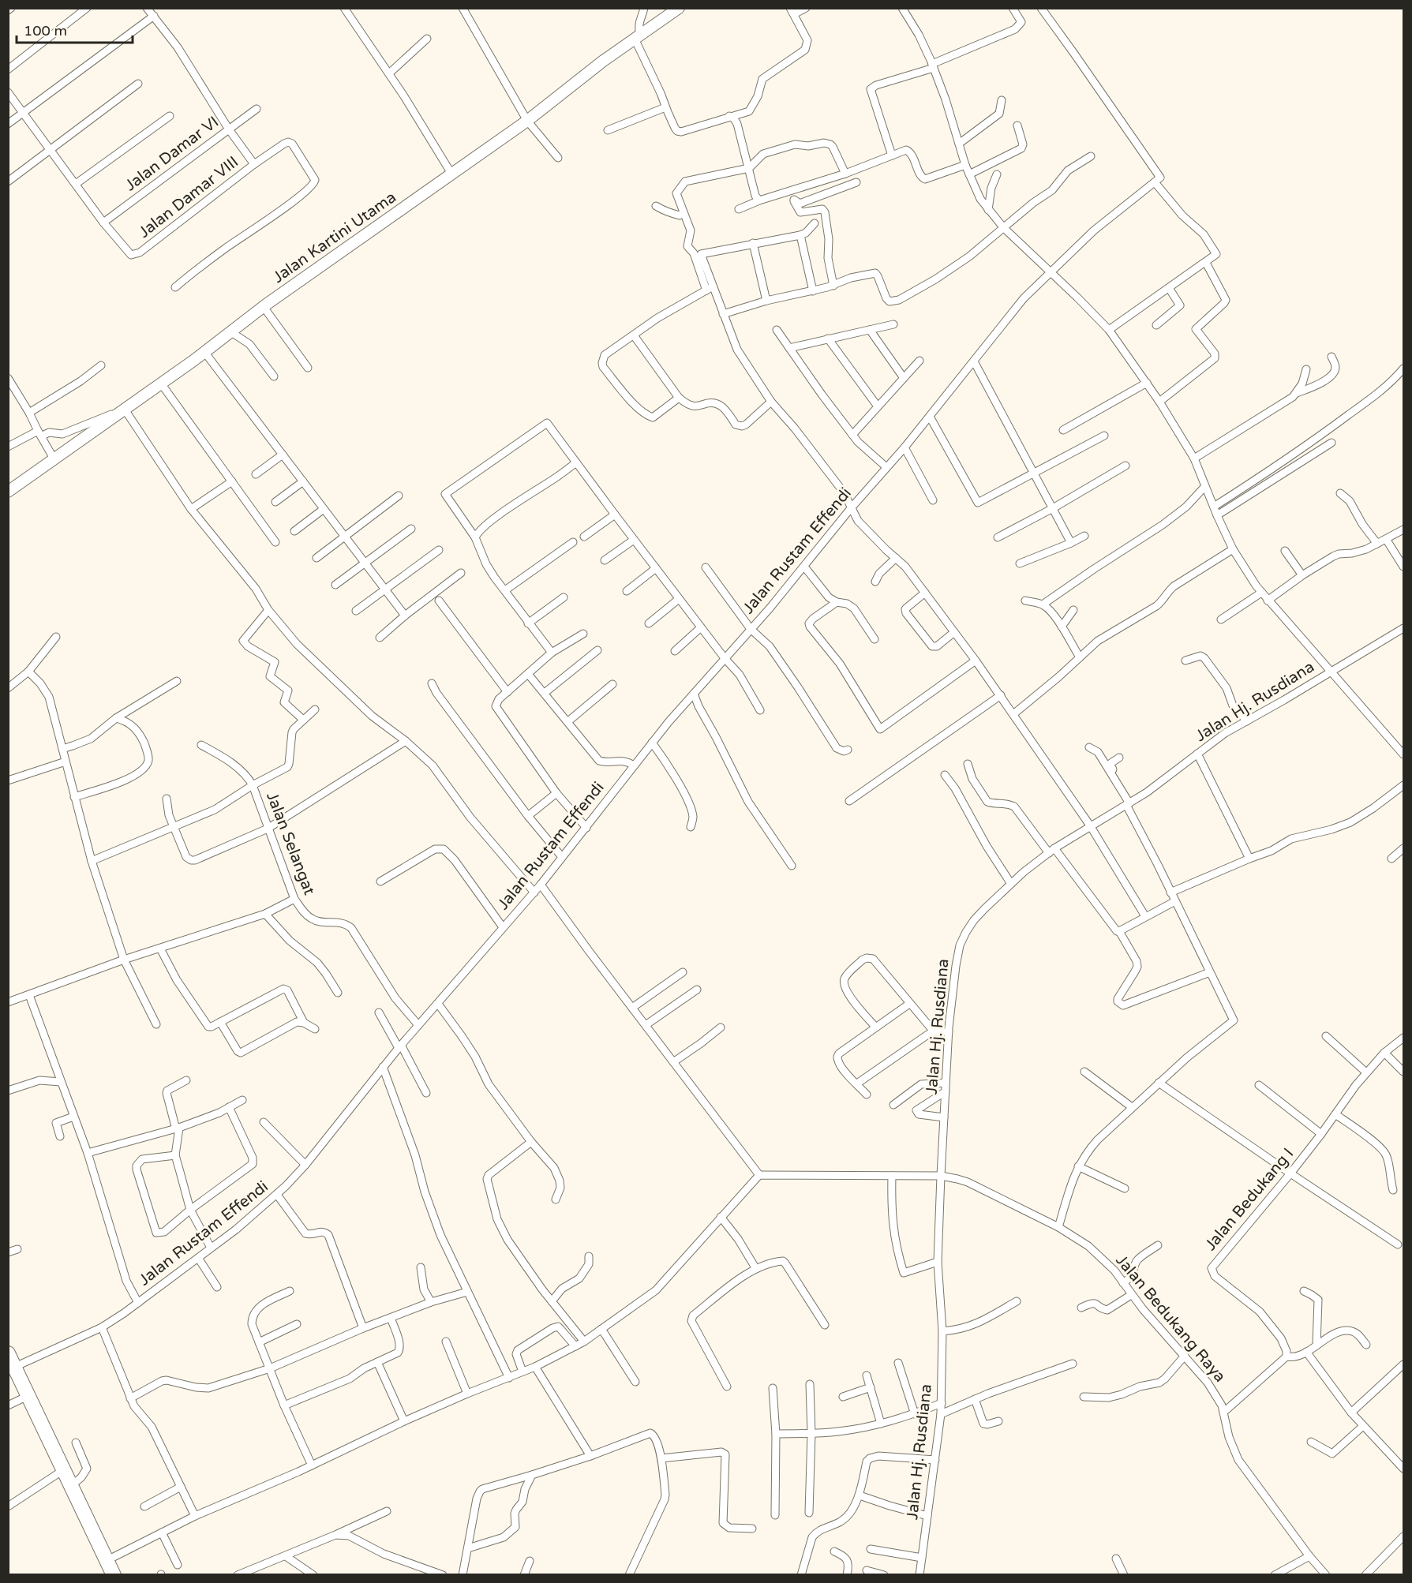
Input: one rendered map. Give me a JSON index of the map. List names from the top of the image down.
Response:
{
  "streets": {
    "street": [
      "Jalan Damar VI",
      "Jalan Damar VIII",
      "Jalan Kartini Utama",
      "Jalan Rustam Effendi",
      "Jalan Hj. Rusdiana",
      "Jalan Selangat",
      "Jalan Bedukang I",
      "Jalan Bedukang Raya"
    ]
  },
  "crossings": [
    ["Jalan Damar VI", "Jalan Damar VIII"],
    ["Jalan Rustam Effendi", "Jalan Selangat"],
    ["Jalan Hj. Rusdiana", "Jalan Bedukang Raya"]
  ],
  "scale_bar": "100 m"
}
